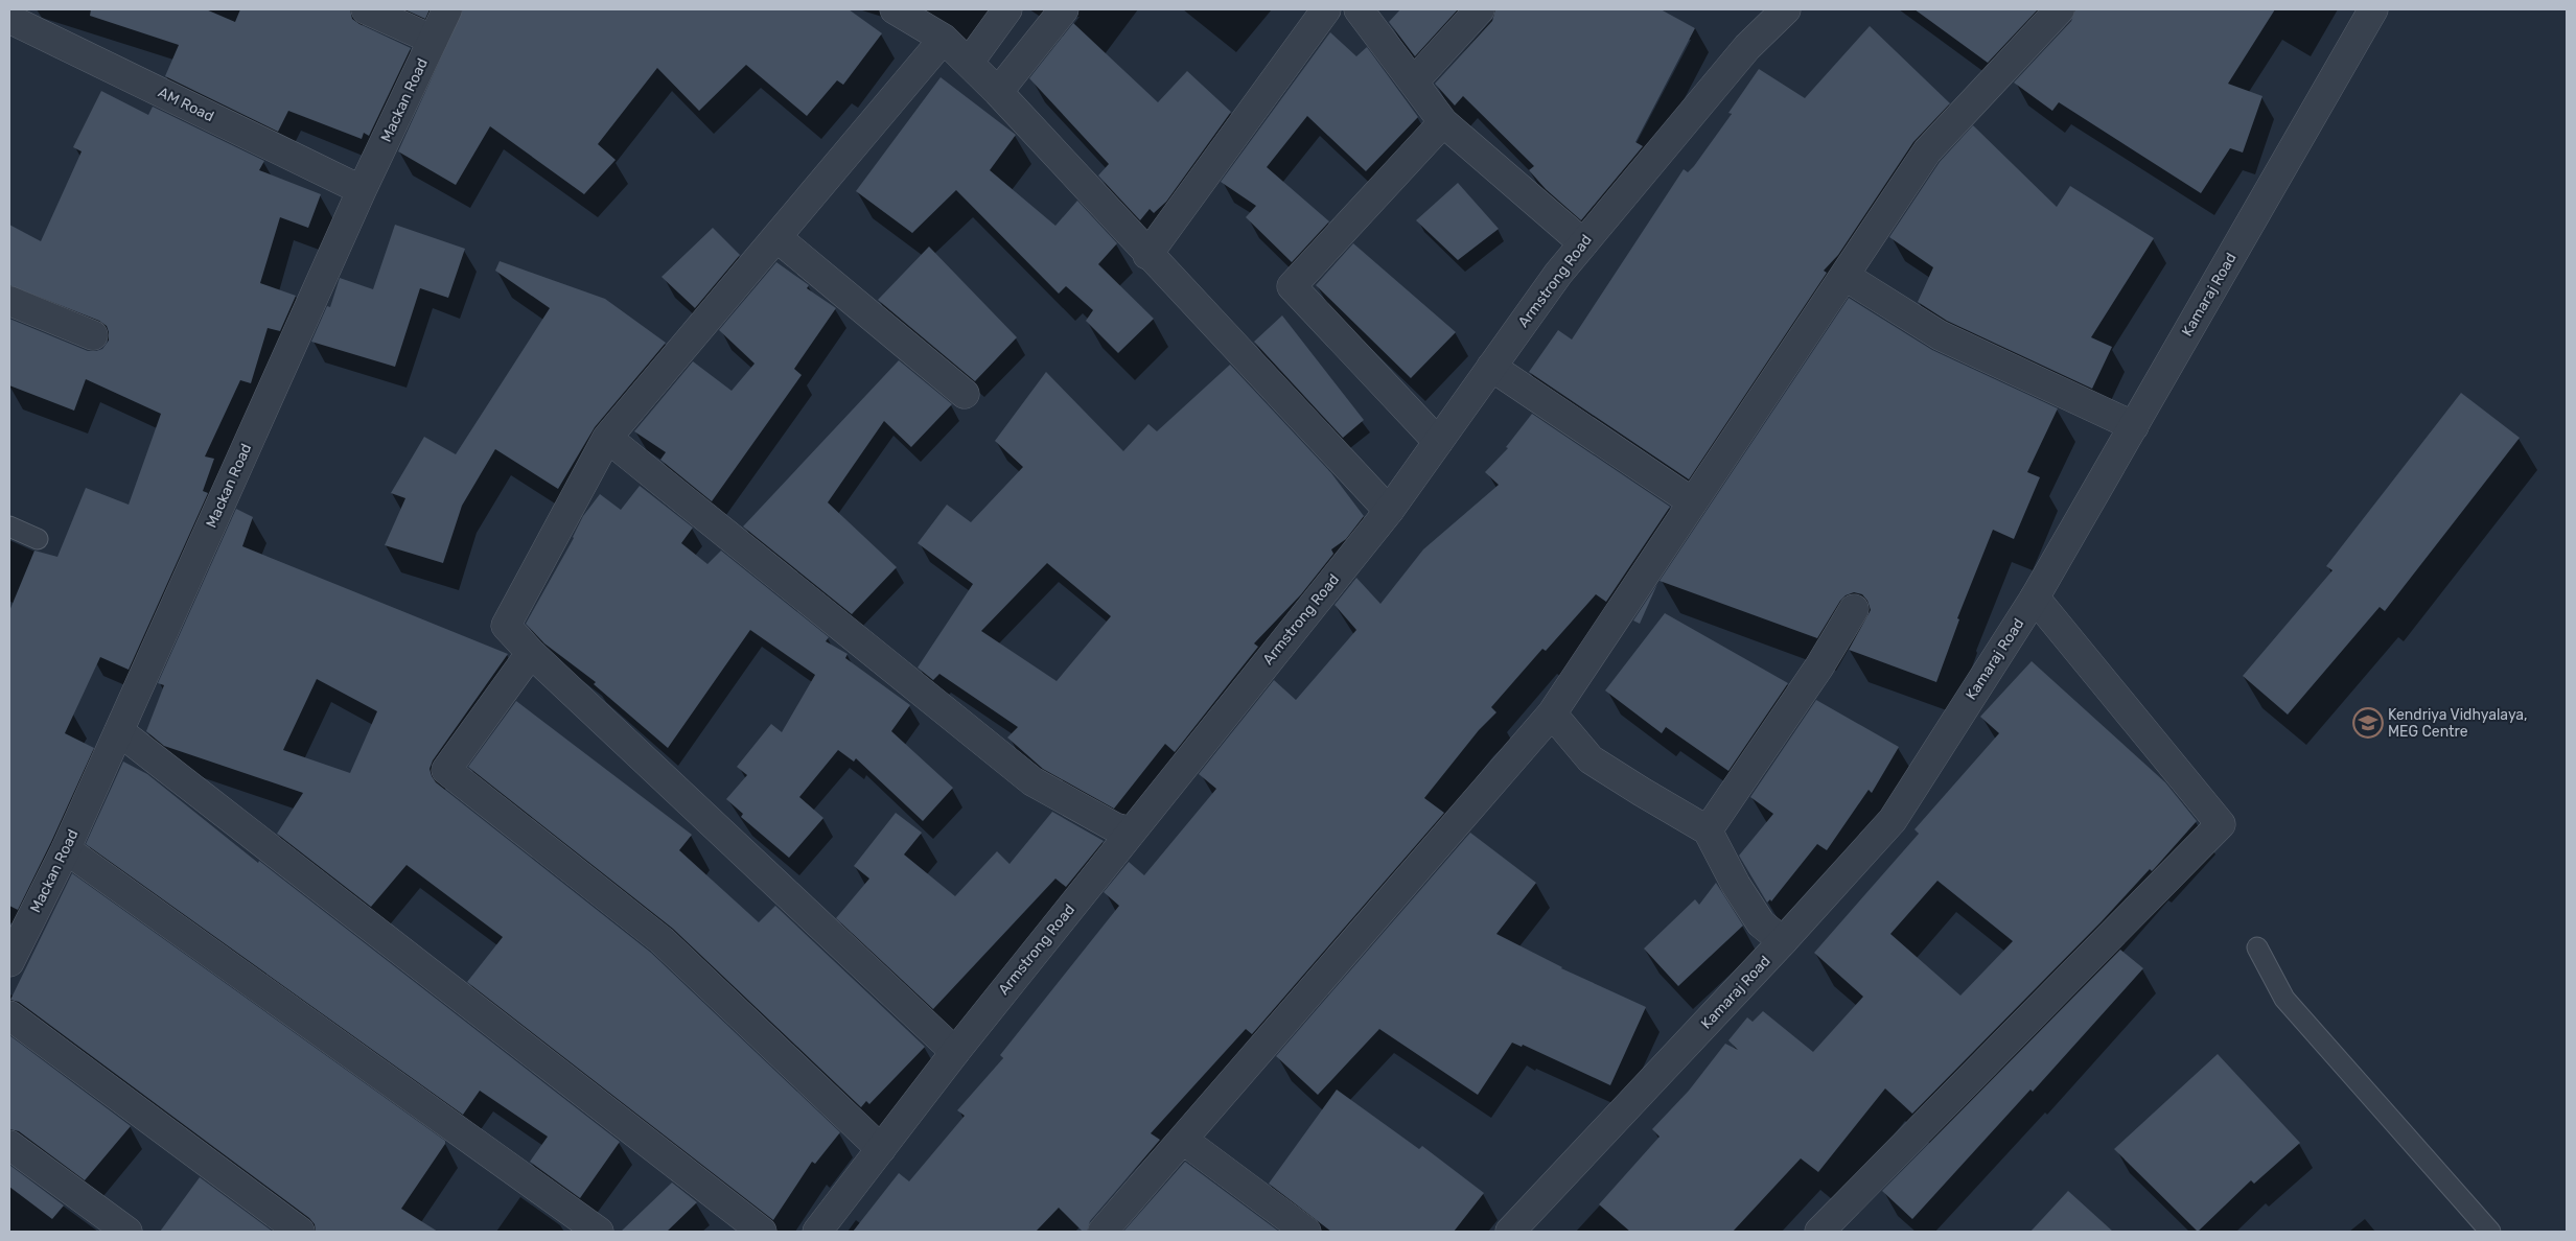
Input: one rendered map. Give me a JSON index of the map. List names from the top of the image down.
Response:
{
  "streets": {
    "street": [
      "Mackan Road",
      "AM Road",
      "Armstrong Road",
      "Kamaraj Road"
    ]
  },
  "crossings": [
    ["Mackan Road", "AM Road"]
  ],
  "places": {
    "school or university": ["Kendriya Vidhyalaya, MEG Centre"]
  }
}
